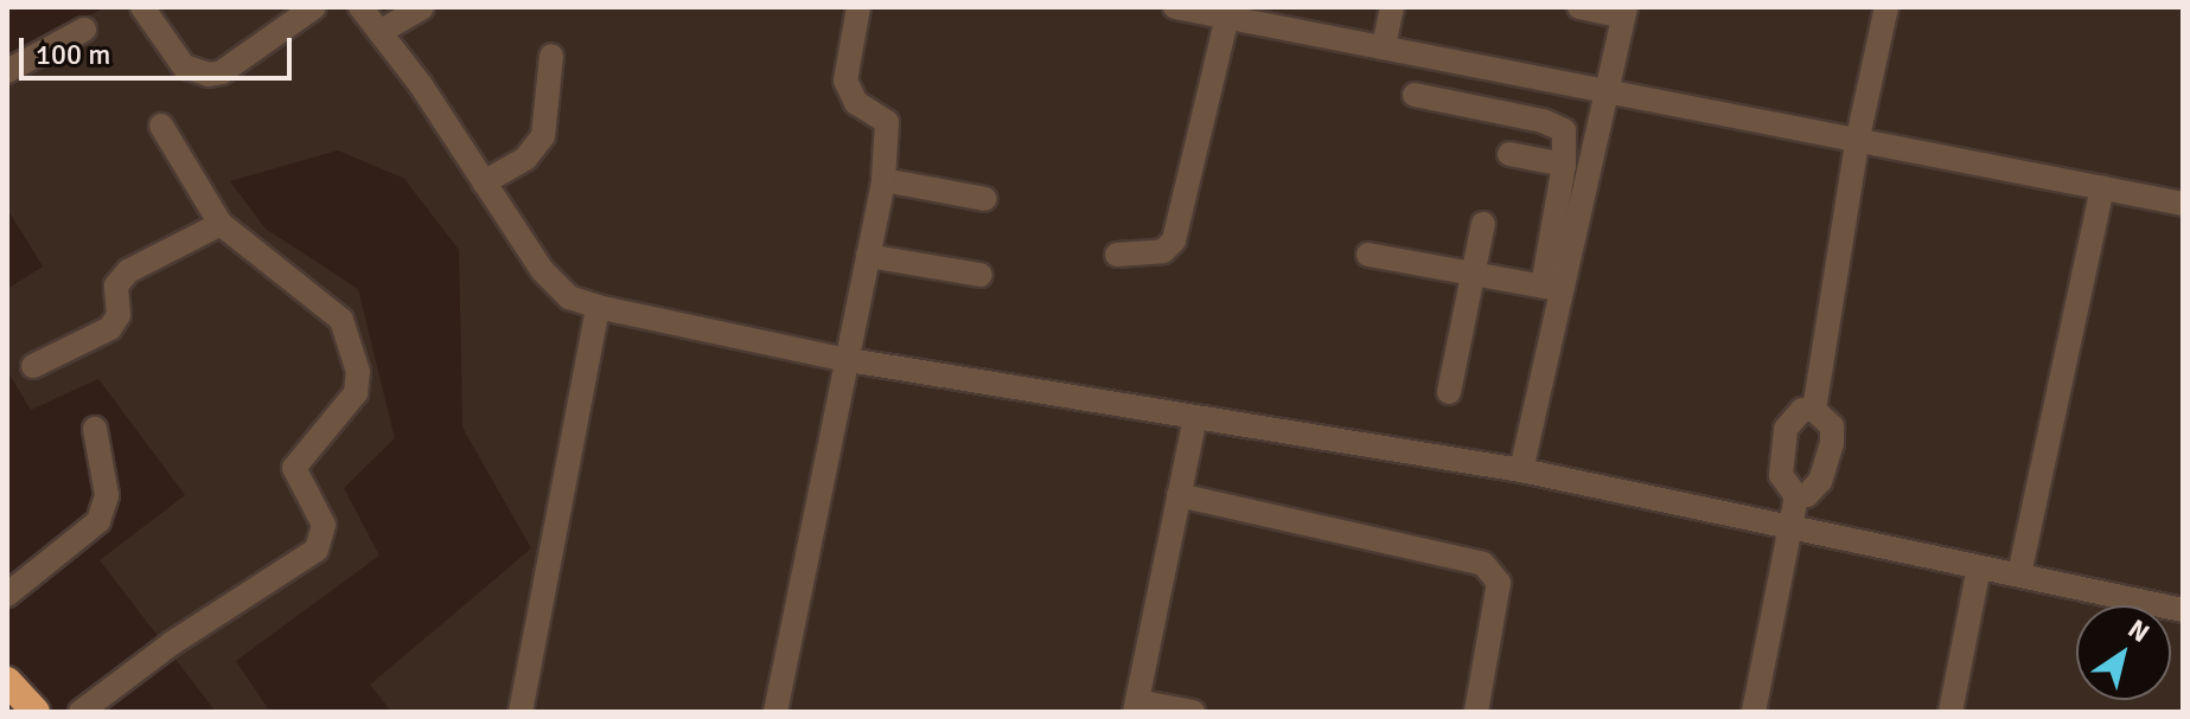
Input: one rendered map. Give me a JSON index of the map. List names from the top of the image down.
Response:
{
  "scale_bar": "100 m",
  "north": "top right"
}
